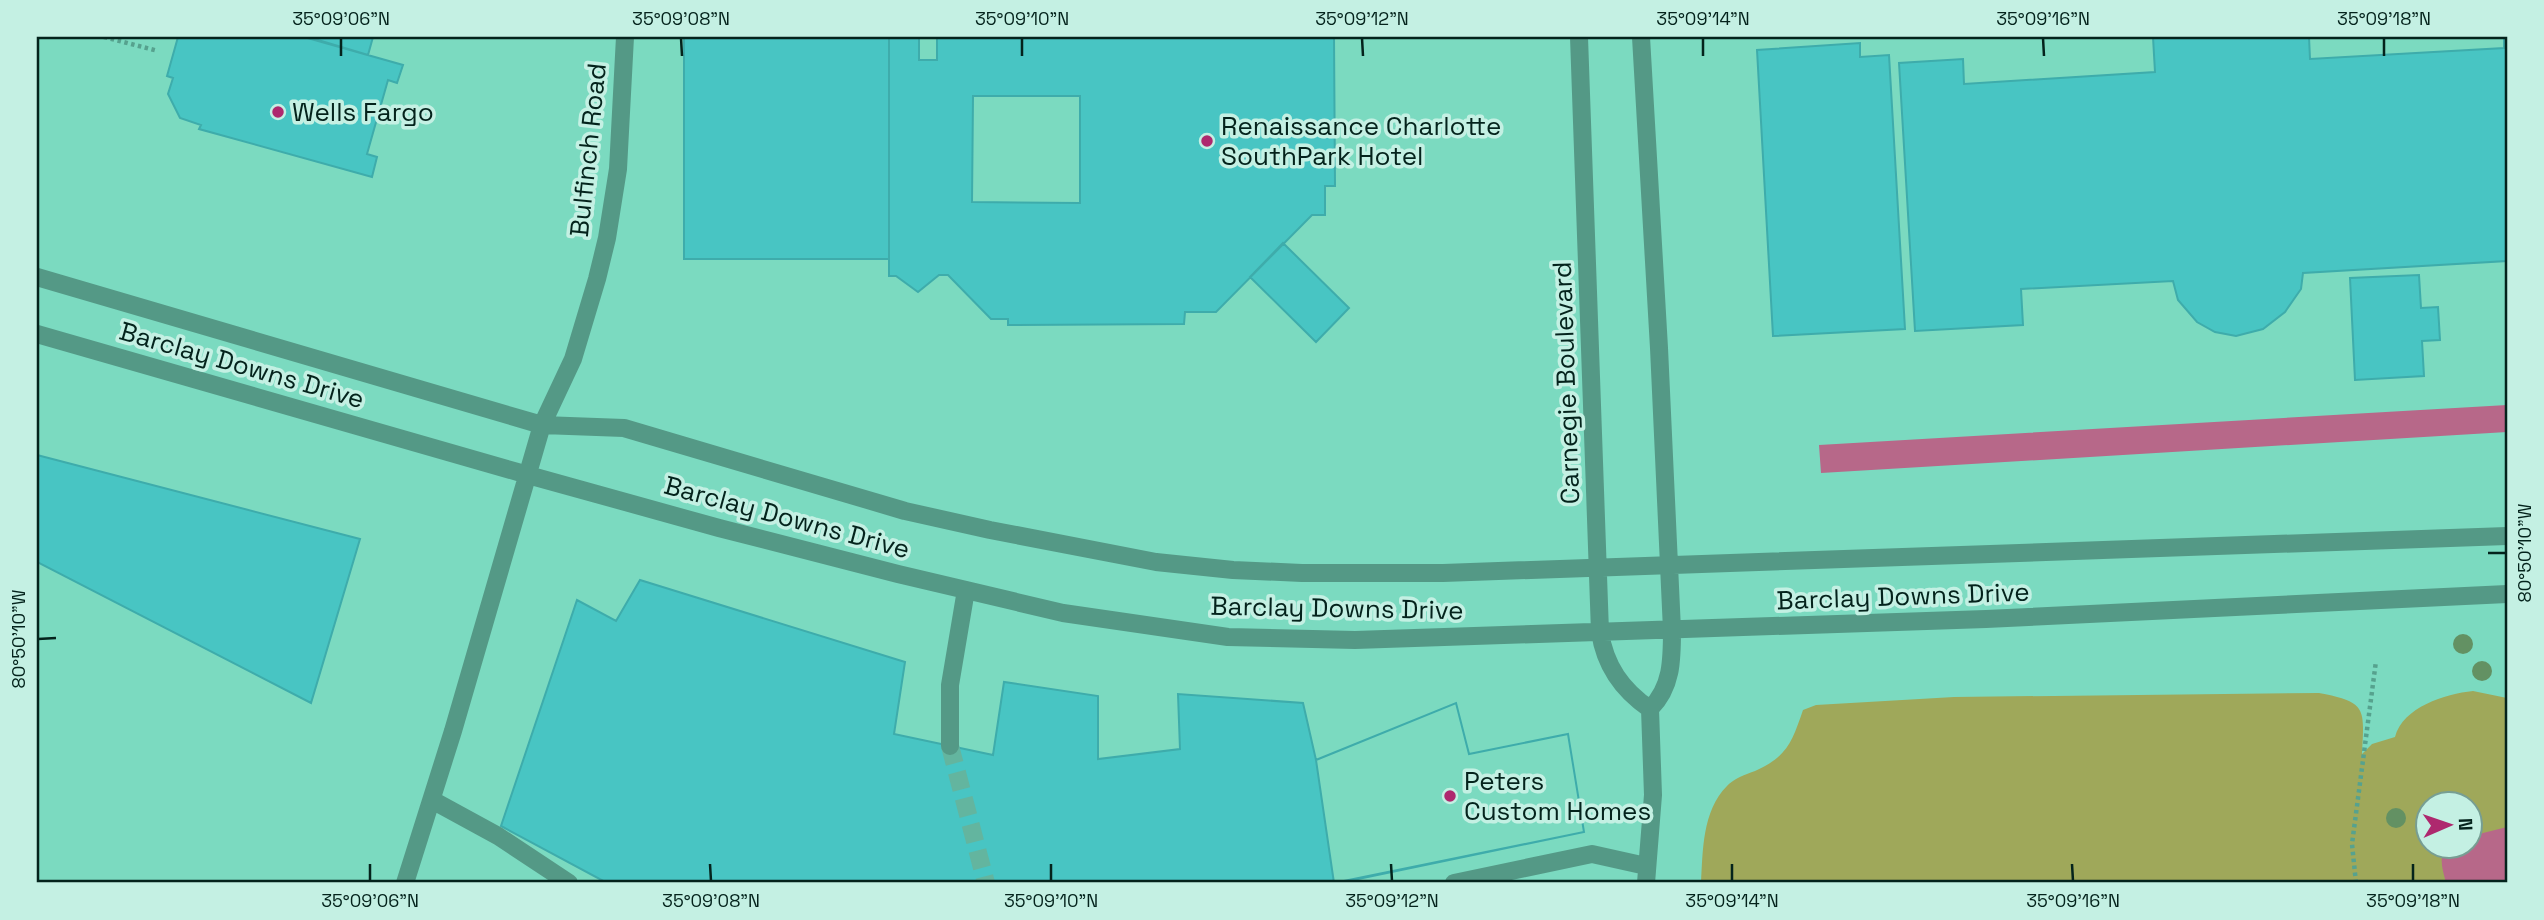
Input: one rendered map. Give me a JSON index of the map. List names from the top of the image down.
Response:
{
  "streets": {
    "street": ["Bulfinch Road", "Barclay Downs Drive", "Carnegie Boulevard"]
  },
  "crossings": [
    ["Bulfinch Road", "Barclay Downs Drive"],
    ["Barclay Downs Drive", "Carnegie Boulevard"]
  ],
  "places": ["Wells Fargo", "Renaissance Charlotte SouthPark Hotel", "Peters Custom Homes"],
  "north": "right",
  "coordinates": [
    "35°09'06\"N",
    "35°09'08\"N",
    "35°09'10\"N",
    "35°09'12\"N",
    "35°09'14\"N",
    "35°09'16\"N",
    "35°09'18\"N",
    "80°50'10\"W"
  ]
}
